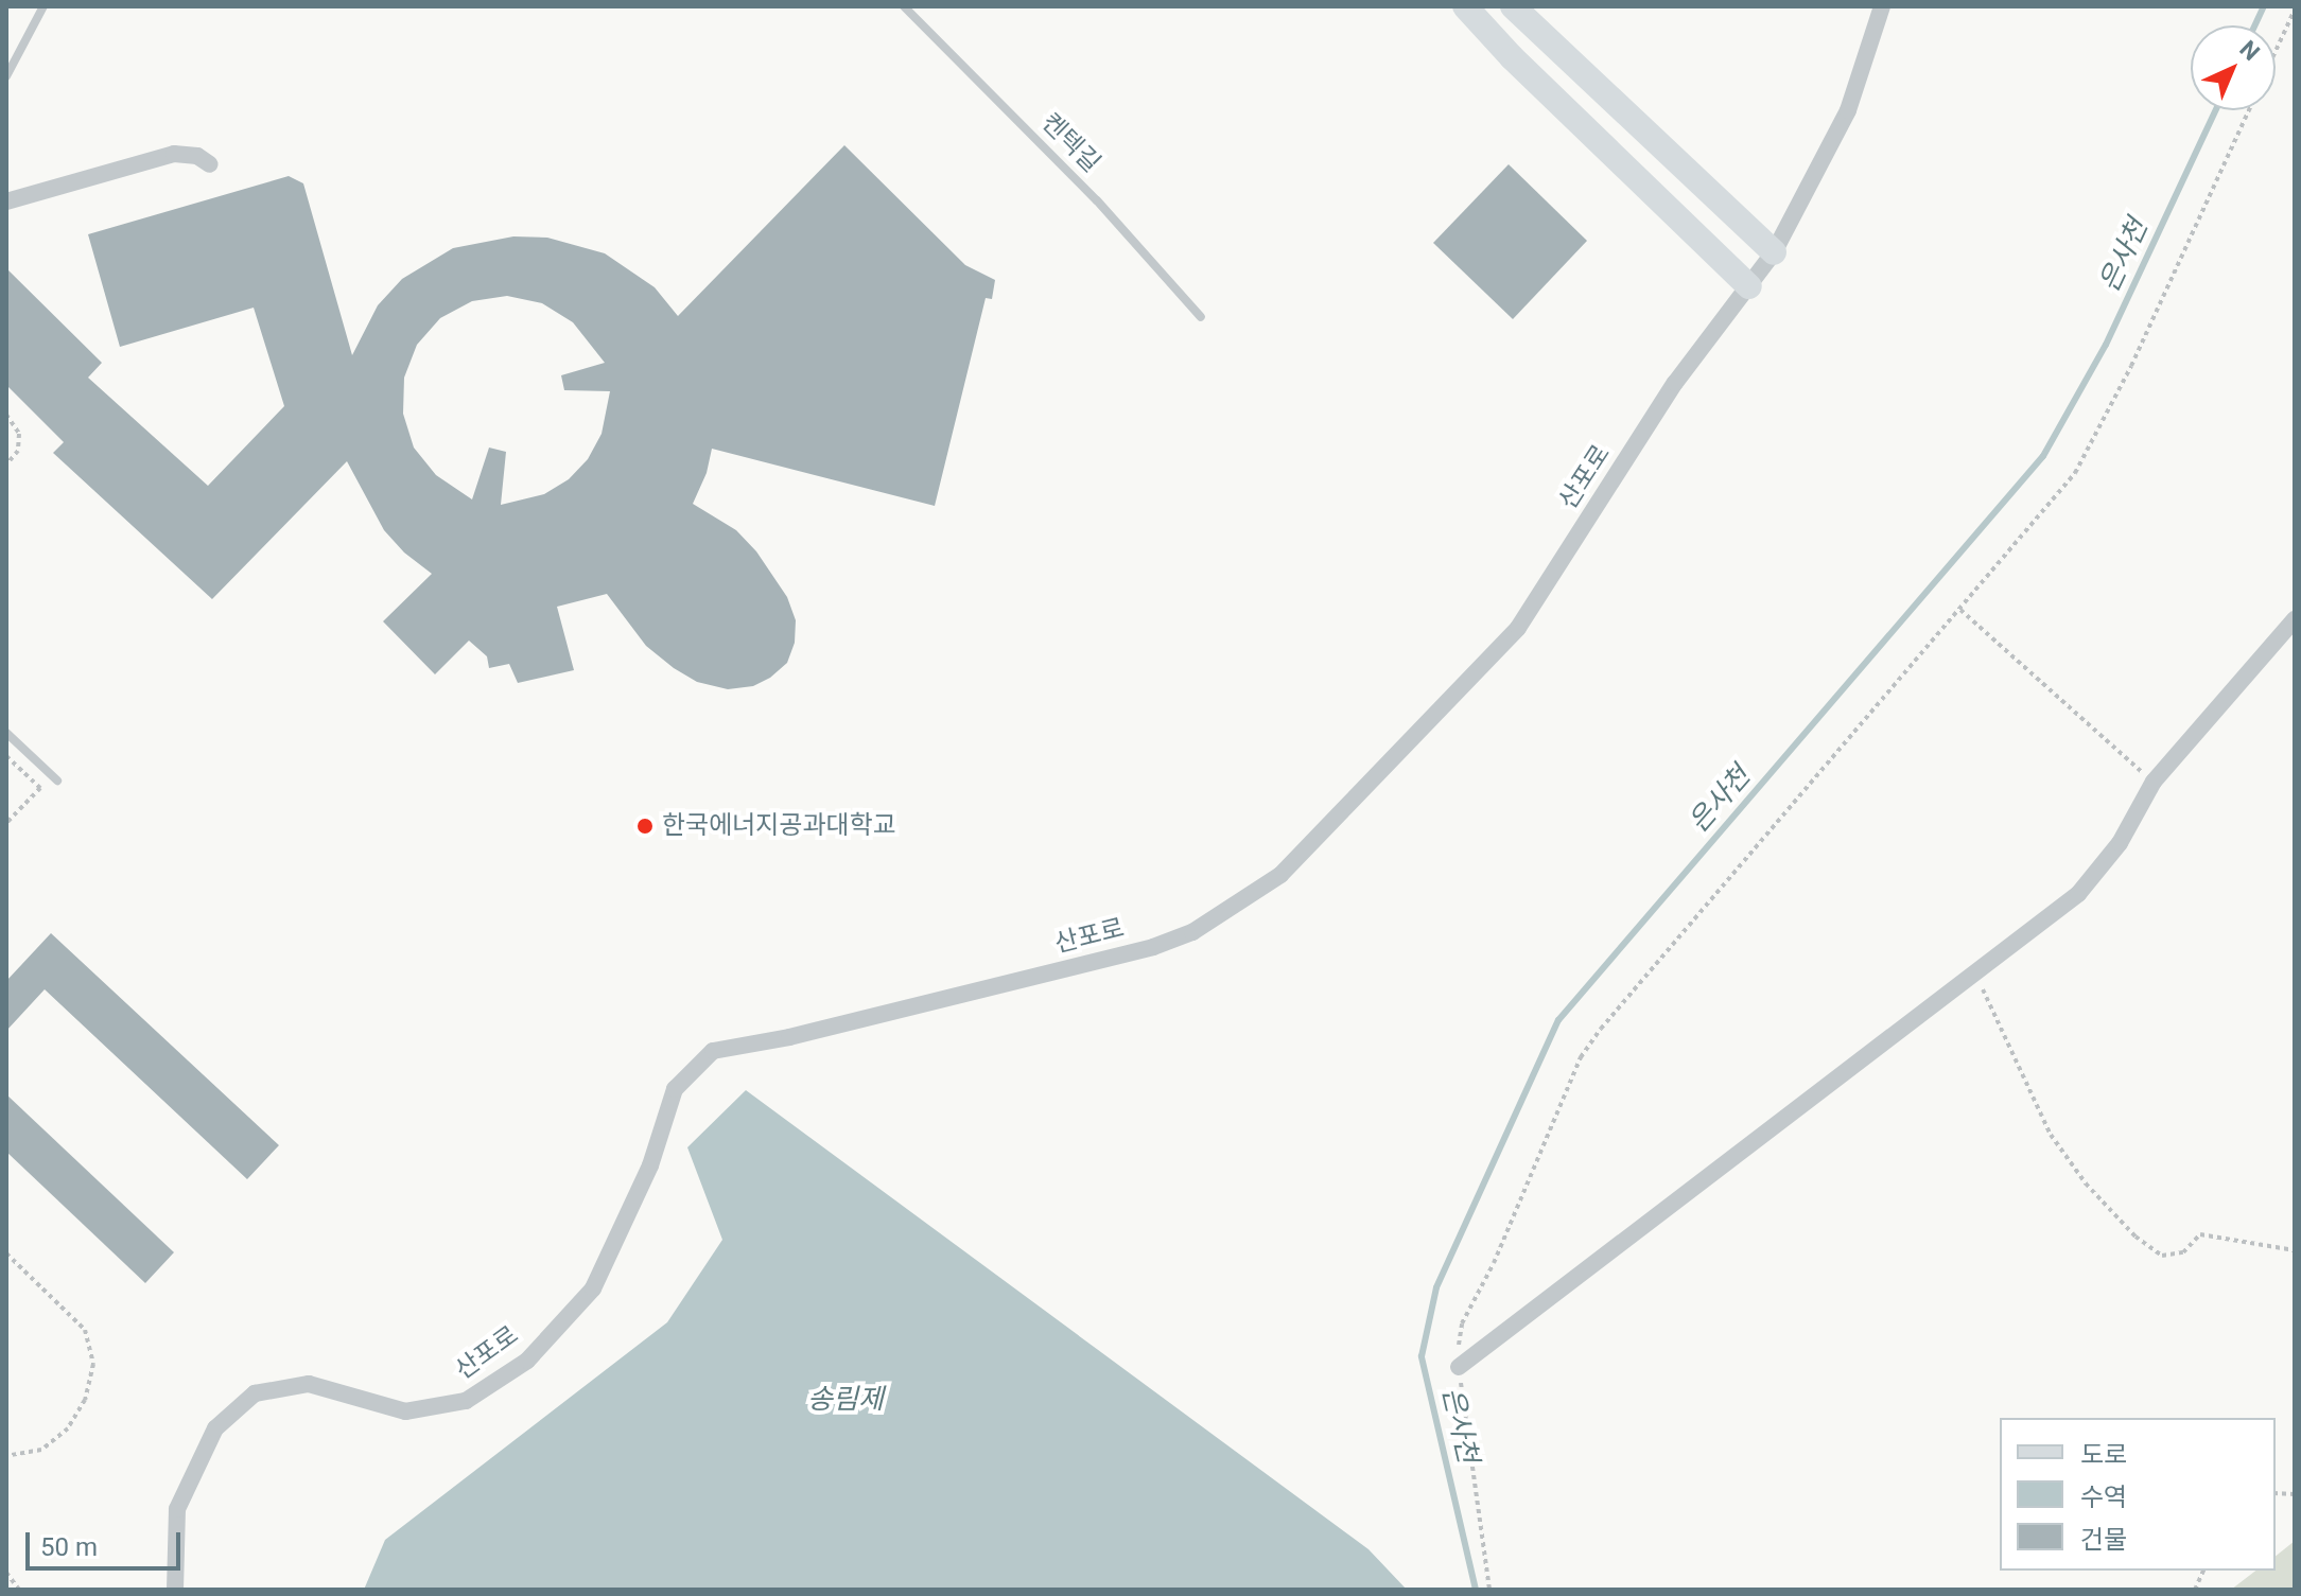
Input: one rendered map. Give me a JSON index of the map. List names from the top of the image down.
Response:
{
  "streets": {
    "street": ["산포로"],
    "lane": ["켄텍길"]
  },
  "water": ["은사천", "송림제"],
  "places": ["한국에너지공과대학교"],
  "legend": ["도로", "수역", "건물"],
  "scale_bar": "50 m",
  "north": "top right"
}
